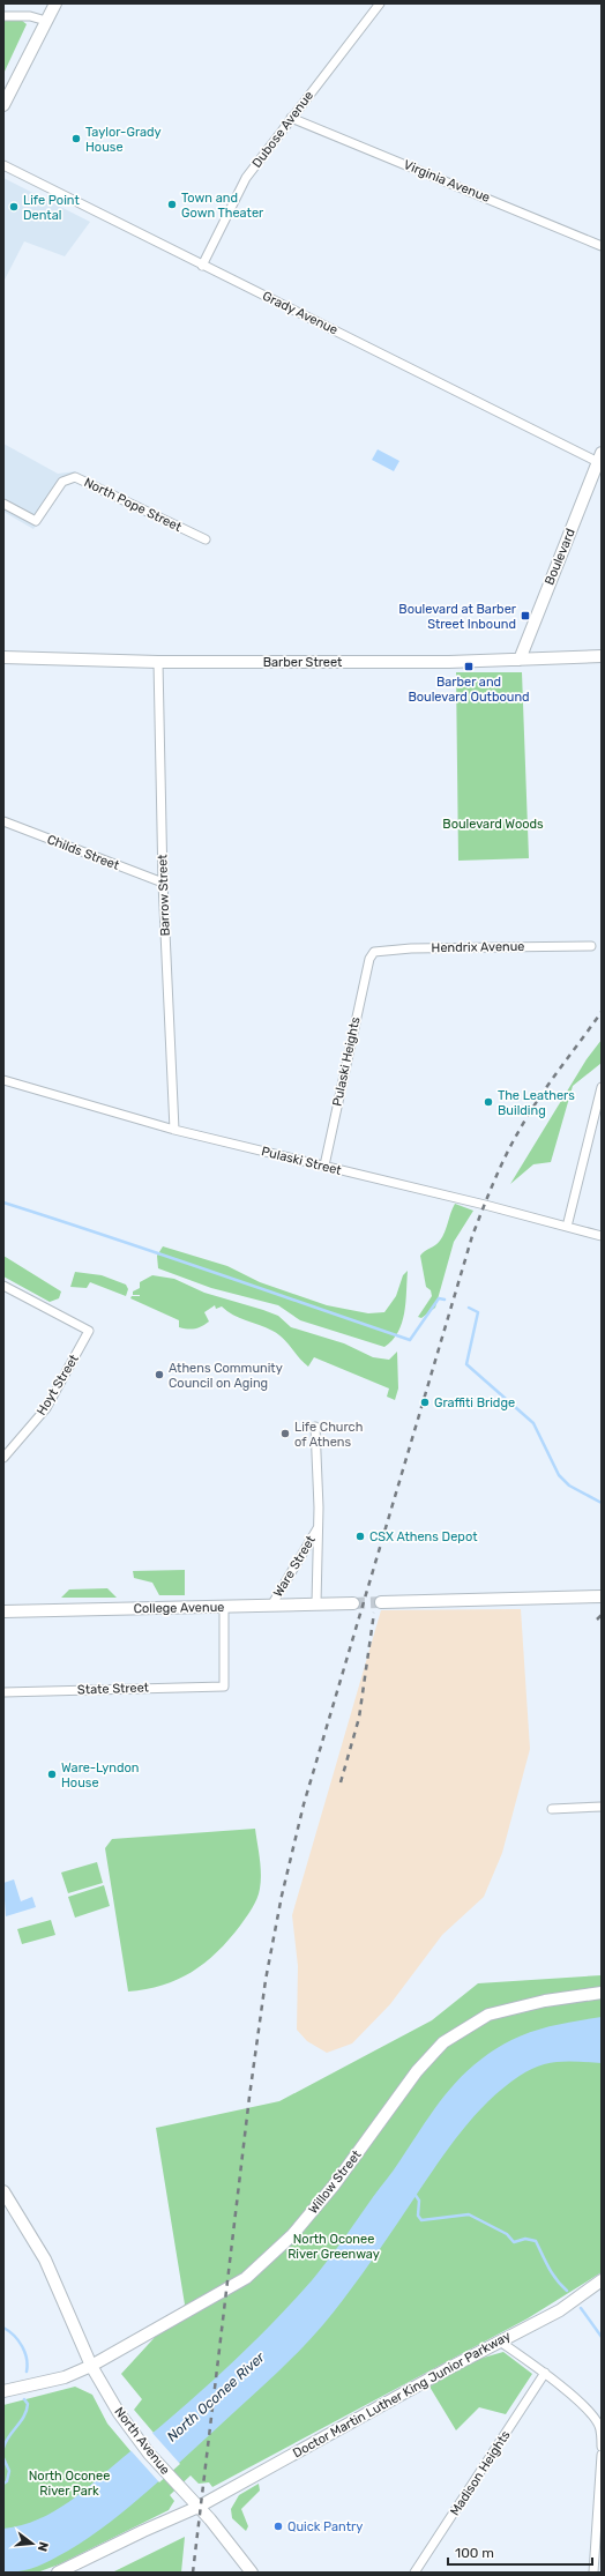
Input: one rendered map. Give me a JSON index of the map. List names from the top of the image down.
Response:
{
  "streets": {
    "street": [
      "Dubose Avenue",
      "Virginia Avenue",
      "Grady Avenue",
      "North Pope Street",
      "Boulevard",
      "Barber Street",
      "Childs Street",
      "Barrow Street",
      "Hendrix Avenue",
      "Pulaski Heights",
      "Pulaski Street",
      "Hoyt Street",
      "Ware Street",
      "College Avenue",
      "State Street",
      "Willow Street",
      "Doctor Martin Luther King Junior Parkway",
      "North Avenue",
      "Madison Heights"
    ]
  },
  "crossings": [
    ["Dubose Avenue", "Virginia Avenue"],
    ["Dubose Avenue", "Grady Avenue"],
    ["Grady Avenue", "Boulevard"],
    ["Boulevard", "Barber Street"],
    ["Barber Street", "Barrow Street"],
    ["Childs Street", "Barrow Street"],
    ["Barrow Street", "Pulaski Street"],
    ["Hendrix Avenue", "Pulaski Heights"],
    ["Pulaski Heights", "Pulaski Street"],
    ["Ware Street", "College Avenue"],
    ["College Avenue", "State Street"],
    ["Willow Street", "North Avenue"],
    ["Doctor Martin Luther King Junior Parkway", "North Avenue"]
  ],
  "water": ["North Oconee River"],
  "parks": ["Boulevard Woods", "North Oconee River Greenway", "North Oconee River Park"],
  "places": {
    "other": [
      "Taylor-Grady House",
      "Town and Gown Theater",
      "Life Point Dental",
      "The Leathers Building",
      "Athens Community Council on Aging",
      "Graffiti Bridge",
      "Life Church of Athens",
      "CSX Athens Depot",
      "Ware-Lyndon House",
      "Quick Pantry"
    ],
    "transit": ["Boulevard at Barber Street Inbound", "Barber and Boulevard Outbound"]
  },
  "scale_bar": "100 m",
  "north": "right"
}
